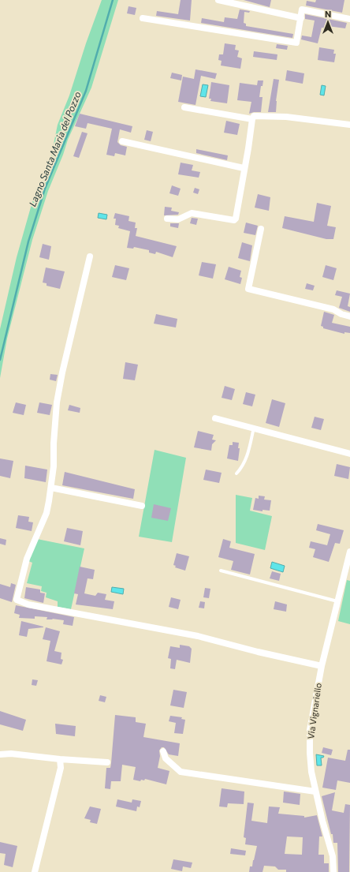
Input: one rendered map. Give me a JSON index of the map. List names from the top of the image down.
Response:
{
  "streets": {
    "street": ["Via Vignariello"]
  },
  "water": ["Lagno Santa Maria del Pozzo"],
  "north": "top"
}
